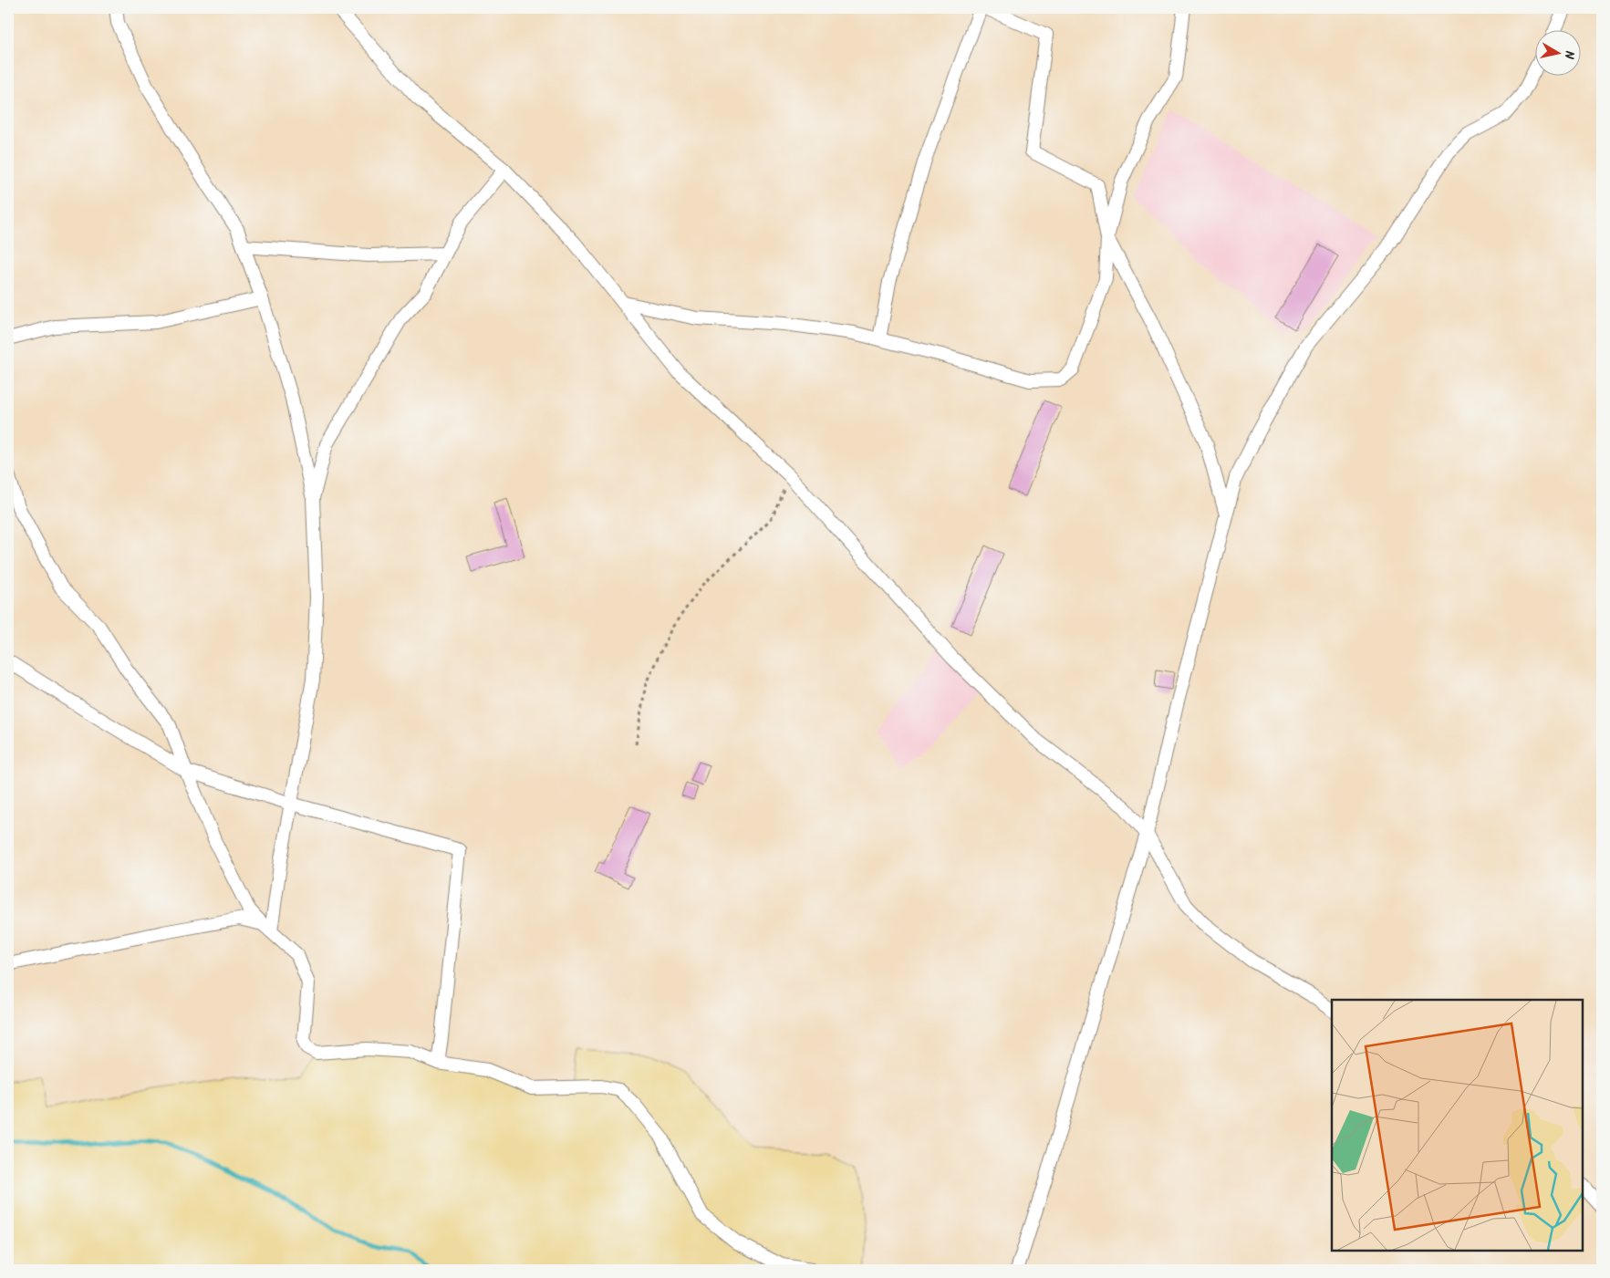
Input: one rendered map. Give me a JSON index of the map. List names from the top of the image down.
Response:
{
  "north": "right"
}
